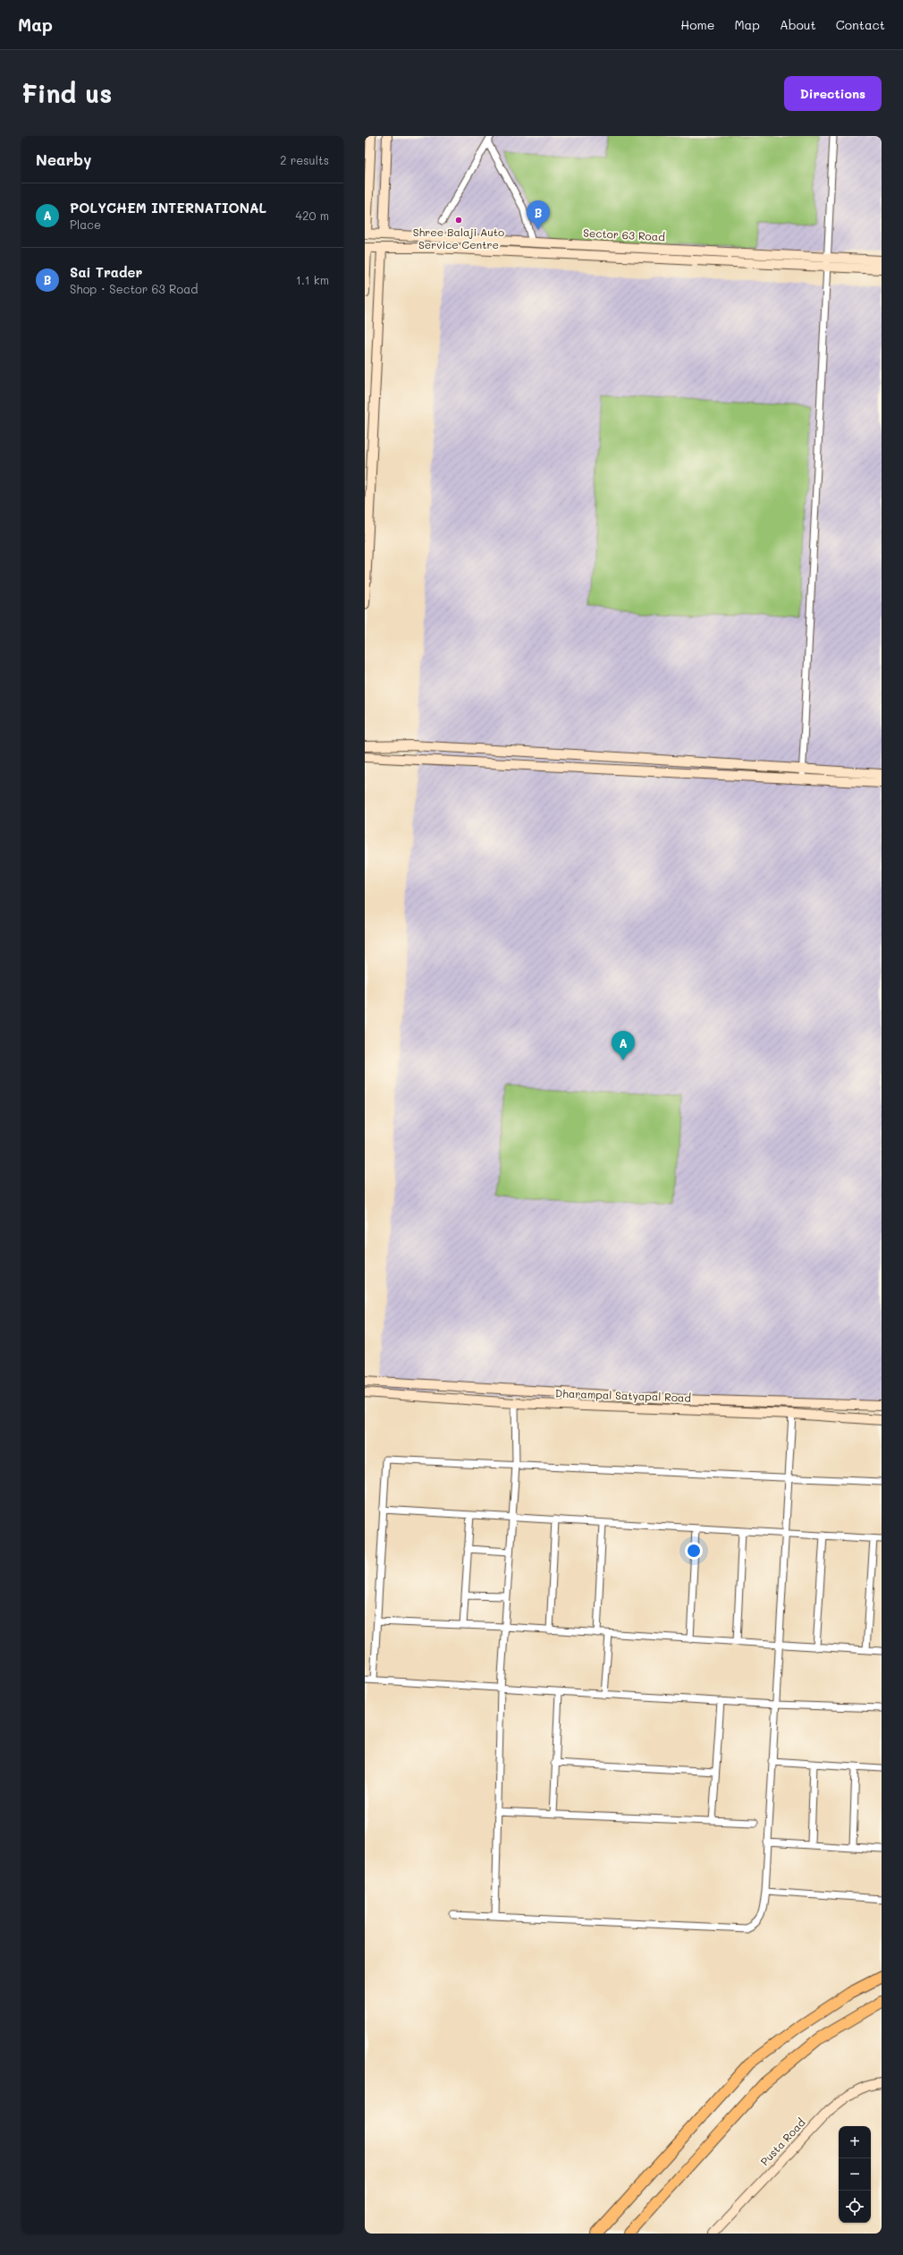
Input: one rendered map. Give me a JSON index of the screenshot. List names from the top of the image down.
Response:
{
  "streets": {
    "street": ["Sector 63 Road", "Dharampal Satyapal Road", "Pusta Road"]
  },
  "places": ["Shree Balaji Auto Service Centre"],
  "page": {
    "header": "Map",
    "nav": [
      "Home",
      "Map",
      "About",
      "Contact"
    ],
    "buttons": "Directions",
    "title": "Find us",
    "heading": ["Nearby", "2 results"],
    "list": [
      {
        "mark": "A",
        "name": "POLYCHEM INTERNATIONAL",
        "note": "Place",
        "value": "420 m"
      },
      {
        "mark": "B",
        "name": "Sai Trader",
        "note": "Shop · Sector 63 Road",
        "value": "1.1 km"
      }
    ],
    "pins": ["B", "A"],
    "map_buttons": ["+", "−"]
  }
}
